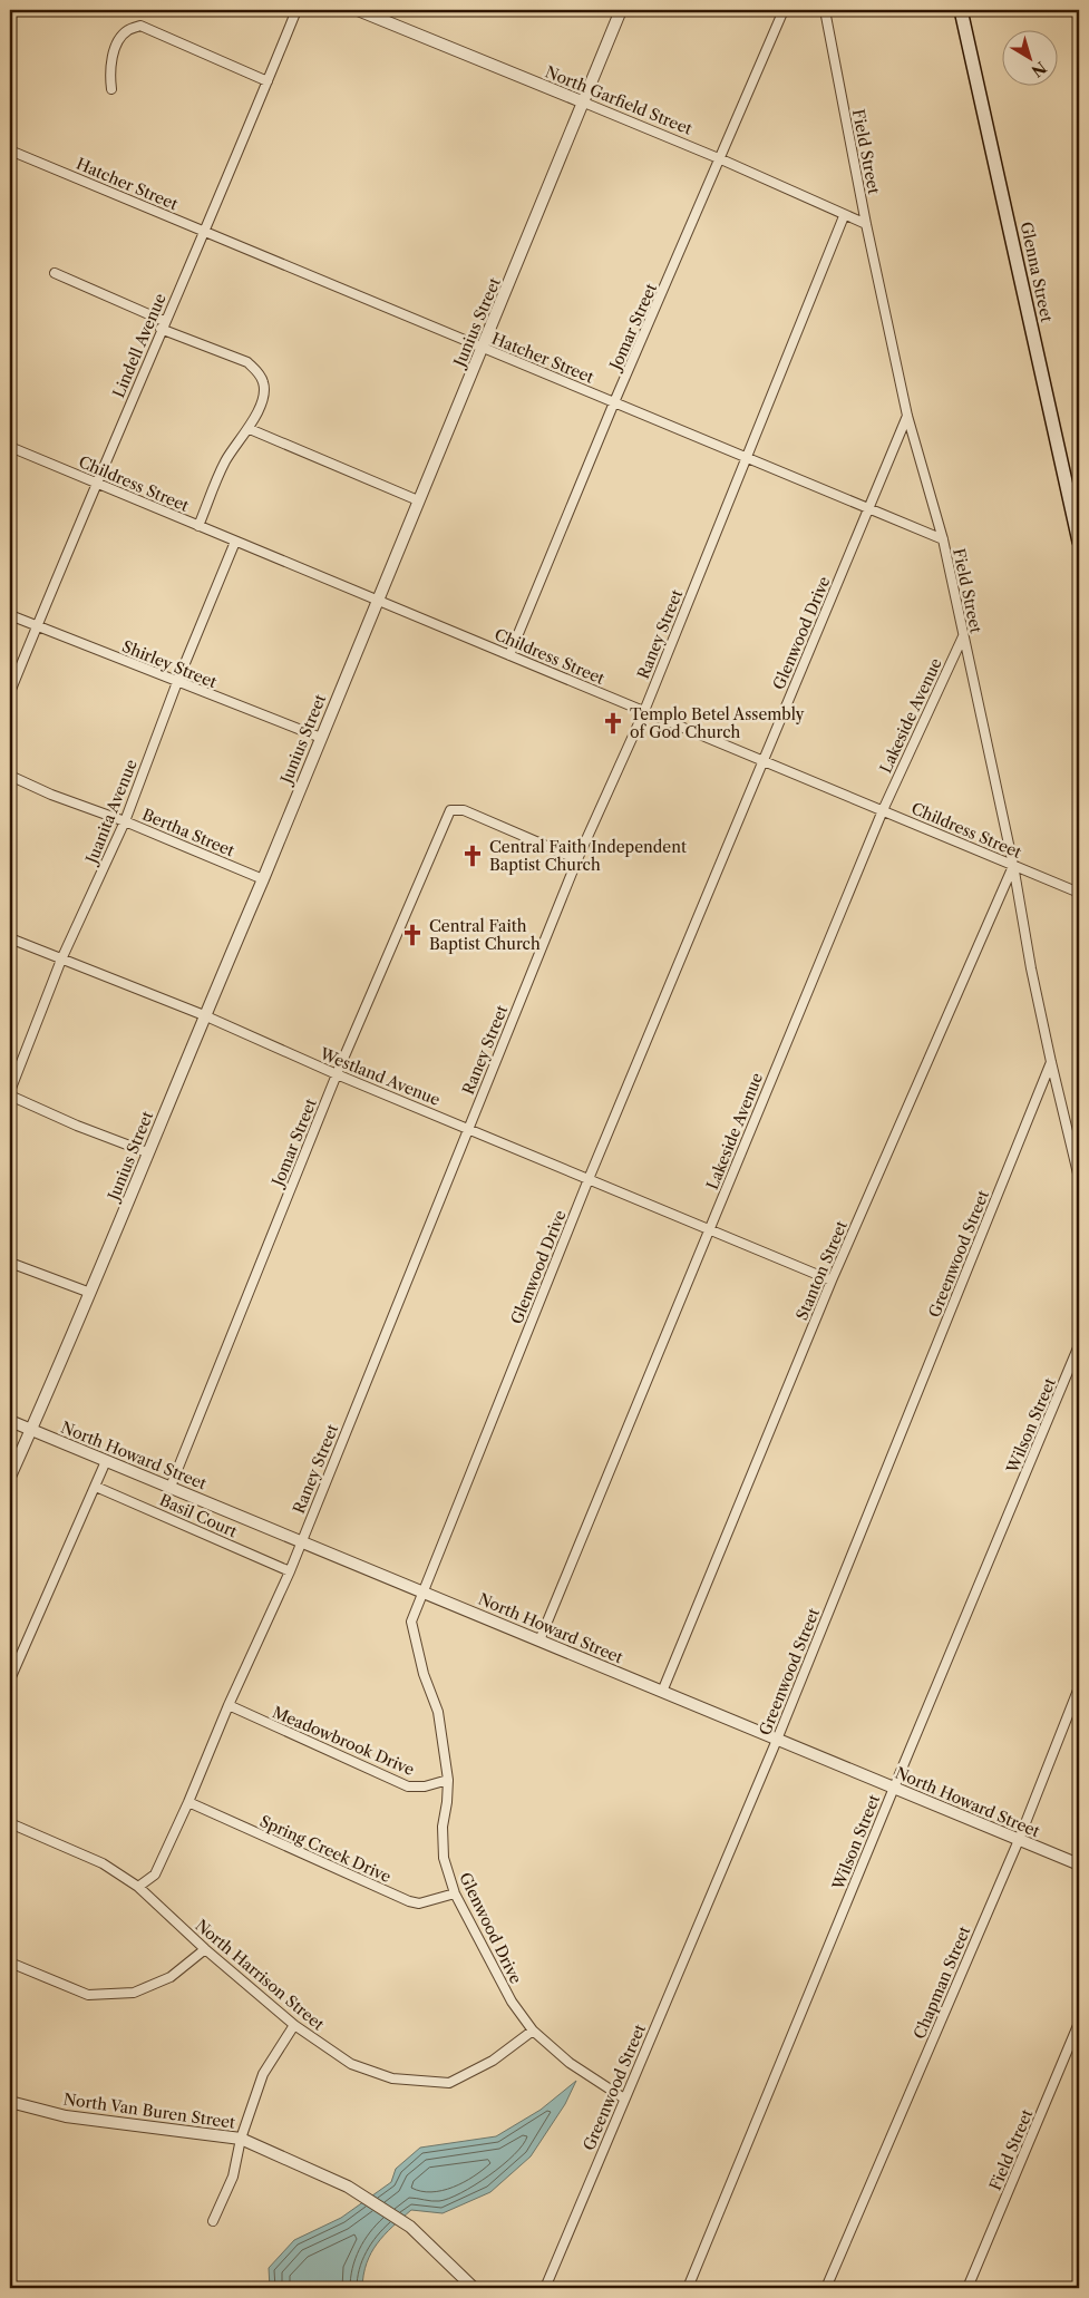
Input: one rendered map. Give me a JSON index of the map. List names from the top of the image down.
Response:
{
  "streets": {
    "main road": ["Glenna Street"],
    "street": [
      "North Garfield Street",
      "Field Street",
      "Hatcher Street",
      "Junius Street",
      "Jomar Street",
      "Lindell Avenue",
      "Childress Street",
      "Glenwood Drive",
      "Raney Street",
      "Shirley Street",
      "Lakeside Avenue",
      "Juanita Avenue",
      "Bertha Street",
      "Westland Avenue",
      "Greenwood Street",
      "Stanton Street",
      "Wilson Street",
      "North Howard Street",
      "Basil Court",
      "Meadowbrook Drive",
      "Spring Creek Drive",
      "North Harrison Street",
      "Chapman Street",
      "North Van Buren Street"
    ]
  },
  "crossings": [
    ["North Garfield Street", "Field Street"],
    ["North Garfield Street", "Junius Street"],
    ["North Garfield Street", "Jomar Street"],
    ["North Garfield Street", "Raney Street"],
    ["Field Street", "Hatcher Street"],
    ["Field Street", "Childress Street"],
    ["Field Street", "Glenwood Drive"],
    ["Field Street", "Lakeside Avenue"],
    ["Field Street", "Greenwood Street"],
    ["Field Street", "Stanton Street"],
    ["Hatcher Street", "Junius Street"],
    ["Hatcher Street", "Jomar Street"],
    ["Hatcher Street", "Lindell Avenue"],
    ["Hatcher Street", "Glenwood Drive"],
    ["Hatcher Street", "Raney Street"],
    ["Junius Street", "Childress Street"],
    ["Junius Street", "Shirley Street"],
    ["Junius Street", "Bertha Street"],
    ["Junius Street", "Westland Avenue"],
    ["Junius Street", "North Howard Street"],
    ["Jomar Street", "Childress Street"],
    ["Jomar Street", "Raney Street"],
    ["Jomar Street", "Westland Avenue"],
    ["Jomar Street", "North Howard Street"],
    ["Lindell Avenue", "Childress Street"],
    ["Lindell Avenue", "Shirley Street"],
    ["Childress Street", "Glenwood Drive"],
    ["Childress Street", "Raney Street"],
    ["Childress Street", "Lakeside Avenue"],
    ["Childress Street", "Juanita Avenue"],
    ["Childress Street", "Stanton Street"],
    ["Glenwood Drive", "Westland Avenue"],
    ["Glenwood Drive", "Greenwood Street"],
    ["Glenwood Drive", "North Howard Street"],
    ["Glenwood Drive", "Meadowbrook Drive"],
    ["Glenwood Drive", "Spring Creek Drive"],
    ["Glenwood Drive", "North Harrison Street"],
    ["Raney Street", "Westland Avenue"],
    ["Raney Street", "North Howard Street"],
    ["Raney Street", "Basil Court"],
    ["Raney Street", "Meadowbrook Drive"],
    ["Raney Street", "Spring Creek Drive"],
    ["Raney Street", "North Harrison Street"],
    ["Shirley Street", "Juanita Avenue"],
    ["Lakeside Avenue", "Westland Avenue"],
    ["Lakeside Avenue", "North Howard Street"],
    ["Juanita Avenue", "Bertha Street"],
    ["Juanita Avenue", "Westland Avenue"],
    ["Westland Avenue", "Stanton Street"],
    ["Greenwood Street", "North Howard Street"],
    ["Stanton Street", "North Howard Street"],
    ["Wilson Street", "North Howard Street"],
    ["North Howard Street", "Chapman Street"]
  ],
  "places": {
    "church": ["Templo Betel Assembly of God Church", "Central Faith Independent Baptist Church", "Central Faith Baptist Church"]
  },
  "north": "bottom right"
}
